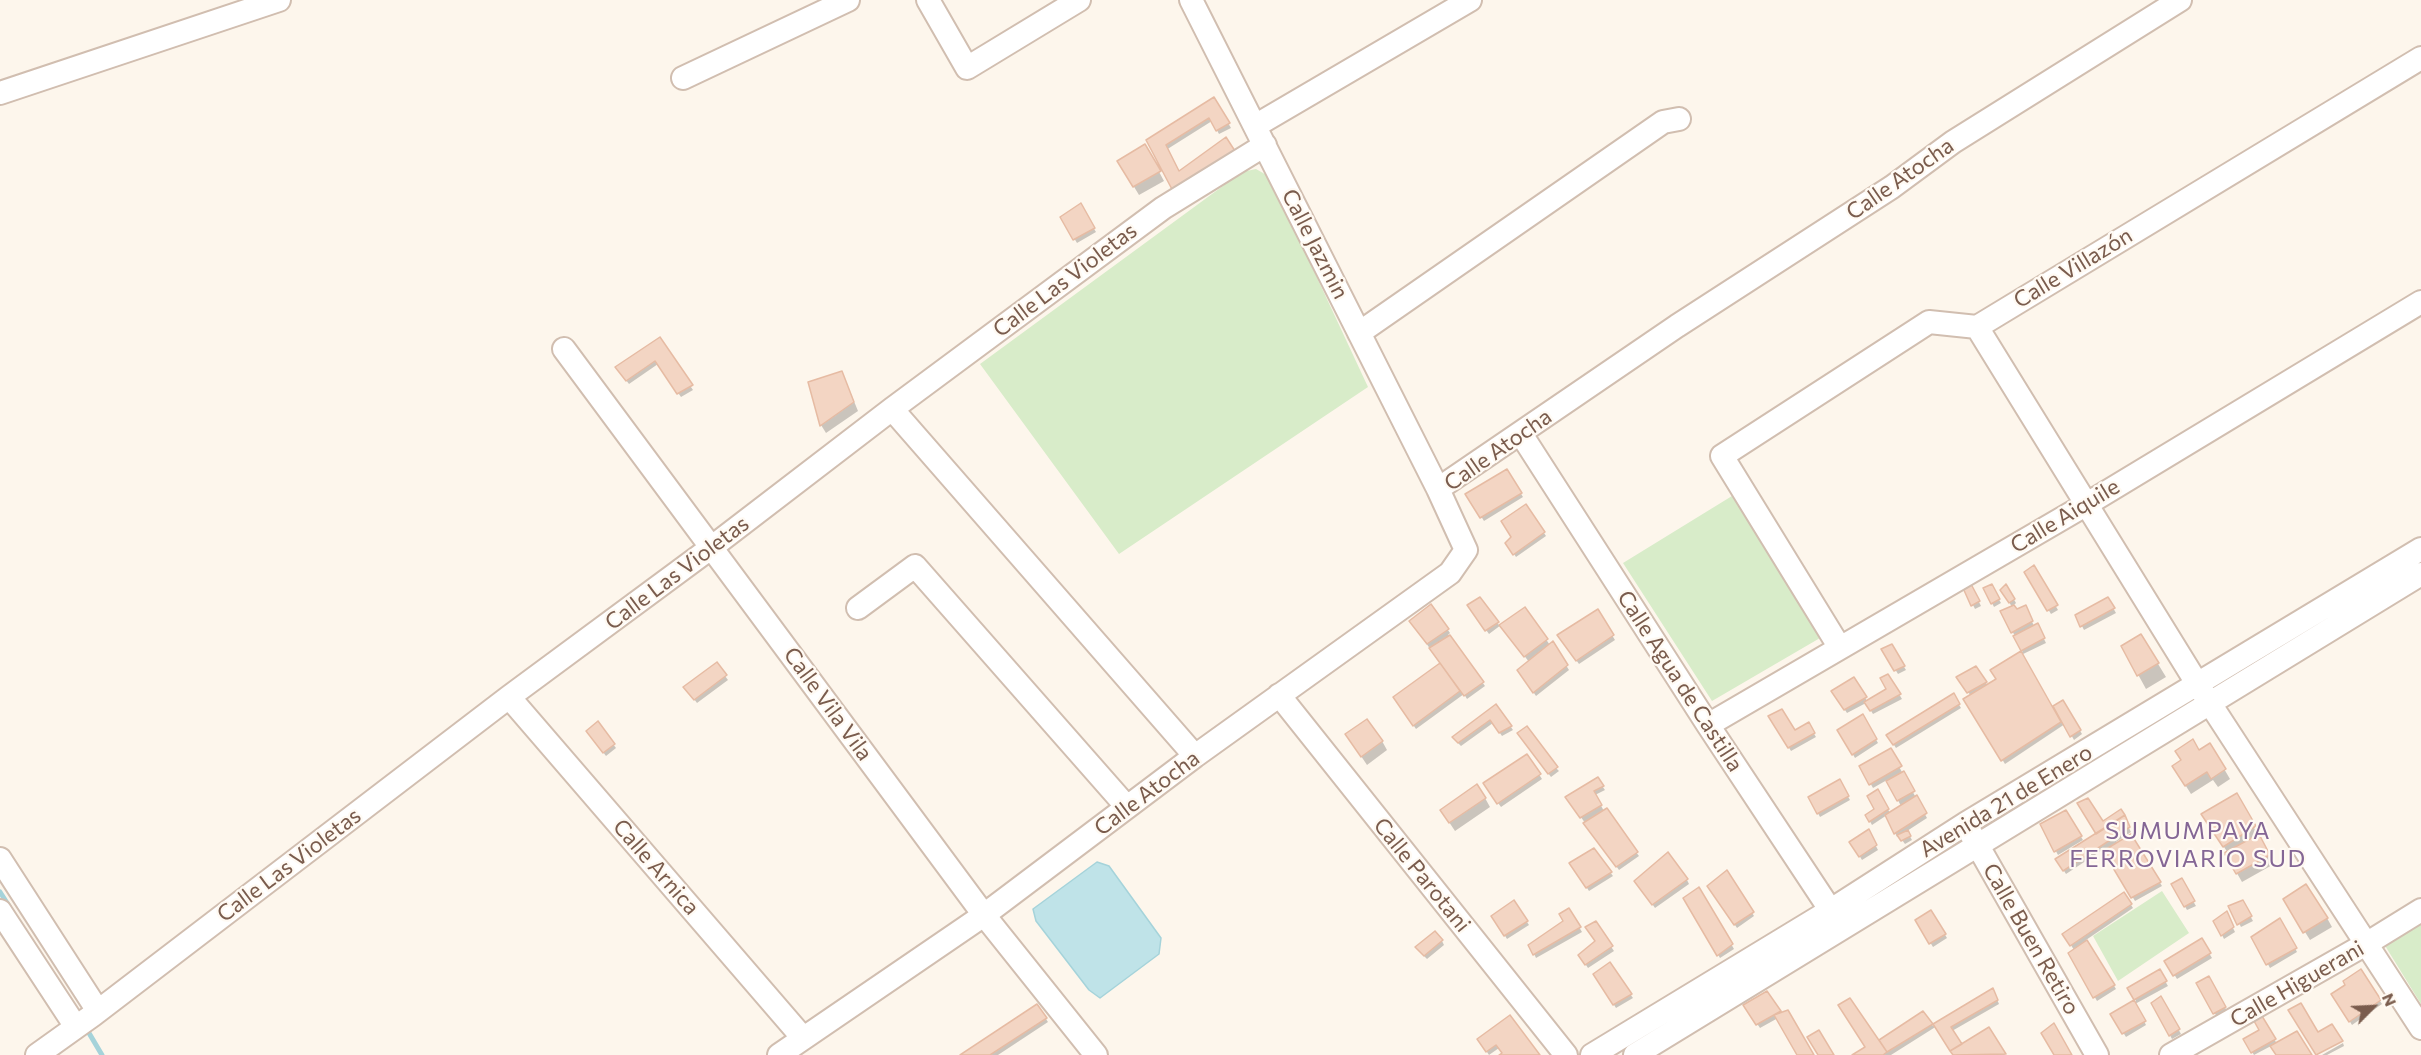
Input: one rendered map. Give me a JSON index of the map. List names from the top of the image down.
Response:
{
  "streets": {
    "street": [
      "Calle Atocha",
      "Calle Jazmin",
      "Calle Villazón",
      "Calle Las Violetas",
      "Calle Aiquile",
      "Calle Agua de Castilla",
      "Calle Vila Vila",
      "Avenida 21 de Enero",
      "Calle Arnica",
      "Calle Parotani",
      "Calle Buen Retiro",
      "Calle Higuerani"
    ]
  },
  "crossings": [
    ["Calle Atocha", "Calle Jazmin"],
    ["Calle Atocha", "Calle Agua de Castilla"],
    ["Calle Atocha", "Calle Vila Vila"],
    ["Calle Atocha", "Calle Arnica"],
    ["Calle Atocha", "Calle Parotani"],
    ["Calle Jazmin", "Calle Las Violetas"],
    ["Calle Las Violetas", "Calle Vila Vila"],
    ["Calle Las Violetas", "Calle Arnica"],
    ["Calle Aiquile", "Calle Agua de Castilla"],
    ["Calle Agua de Castilla", "Avenida 21 de Enero"],
    ["Avenida 21 de Enero", "Calle Buen Retiro"]
  ],
  "districts": ["SUMUMPAYA FERROVIARIO SUD"],
  "north": "top right"
}
